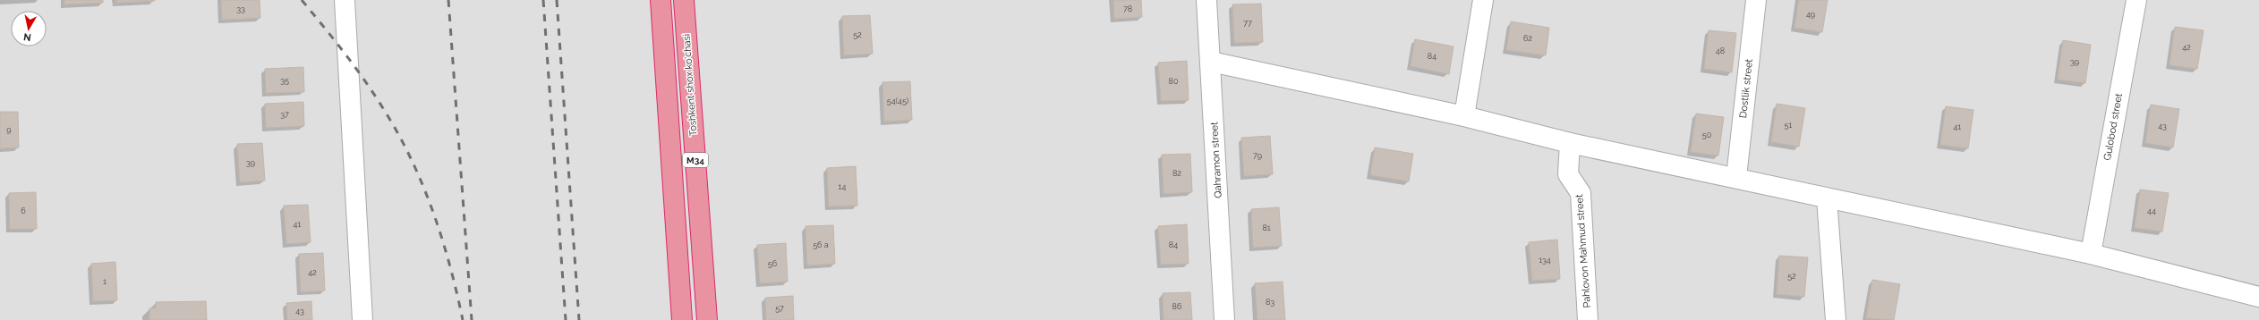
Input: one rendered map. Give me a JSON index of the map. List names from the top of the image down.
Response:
{
  "streets": {
    "highway": ["Toshkent shox ko'chasi", "M34"],
    "street": [
      "Dostlik street",
      "Gulobod street",
      "Qahramon street",
      "Pahlovon Mahmud street"
    ]
  },
  "house_numbers": [
    "33",
    "78",
    "49",
    "77",
    "52",
    "62",
    "42",
    "48",
    "84",
    "39",
    "35",
    "80",
    "54(45)",
    "37",
    "51",
    "43",
    "41",
    "9",
    "50",
    "79",
    "39",
    "82",
    "14",
    "6",
    "44",
    "41",
    "81",
    "56 а",
    "84",
    "134",
    "56",
    "42",
    "52",
    "1",
    "83",
    "86",
    "57",
    "43"
  ],
  "north": "bottom"
}
